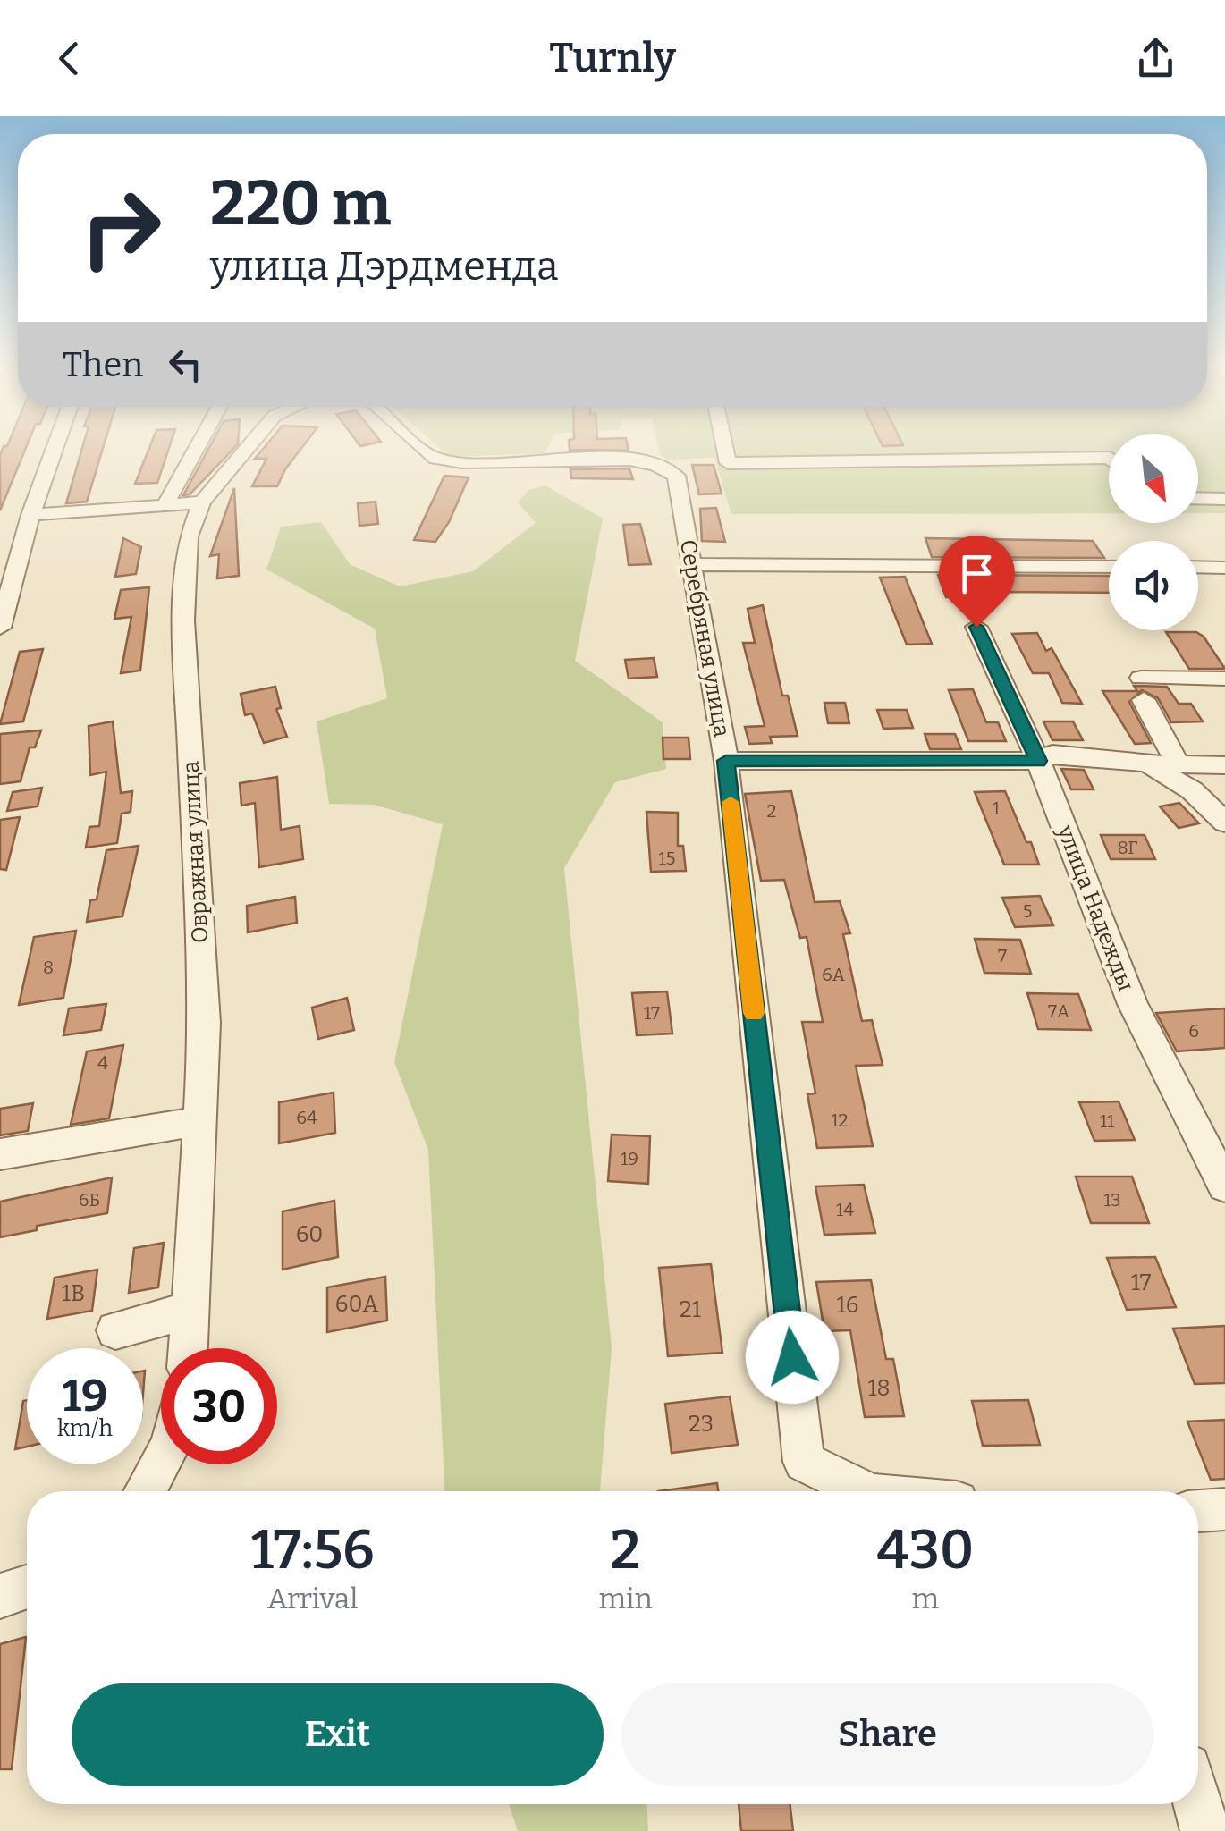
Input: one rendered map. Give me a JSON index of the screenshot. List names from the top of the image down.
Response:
{
  "streets": {
    "street": ["Серебряная улица", "Овражная улица", "улица Надежды"]
  },
  "house_numbers": [
    "1",
    "2",
    "8Г",
    "15",
    "5",
    "7",
    "8",
    "6А",
    "7А",
    "17",
    "6",
    "4",
    "64",
    "12",
    "11",
    "19",
    "6Б",
    "13",
    "14",
    "60",
    "17",
    "1В",
    "60А",
    "16",
    "21",
    "18",
    "23"
  ],
  "north": "bottom right",
  "page": {
    "header": "Turnly",
    "turn": ["220 m", "улица Дэрдменда"],
    "then": "Then",
    "speed": "19 km/h",
    "limit": "30",
    "eta": [
      "17:56",
      "Arrival",
      "2",
      "min",
      "430",
      "m"
    ],
    "buttons": ["Exit", "Share"]
  }
}
